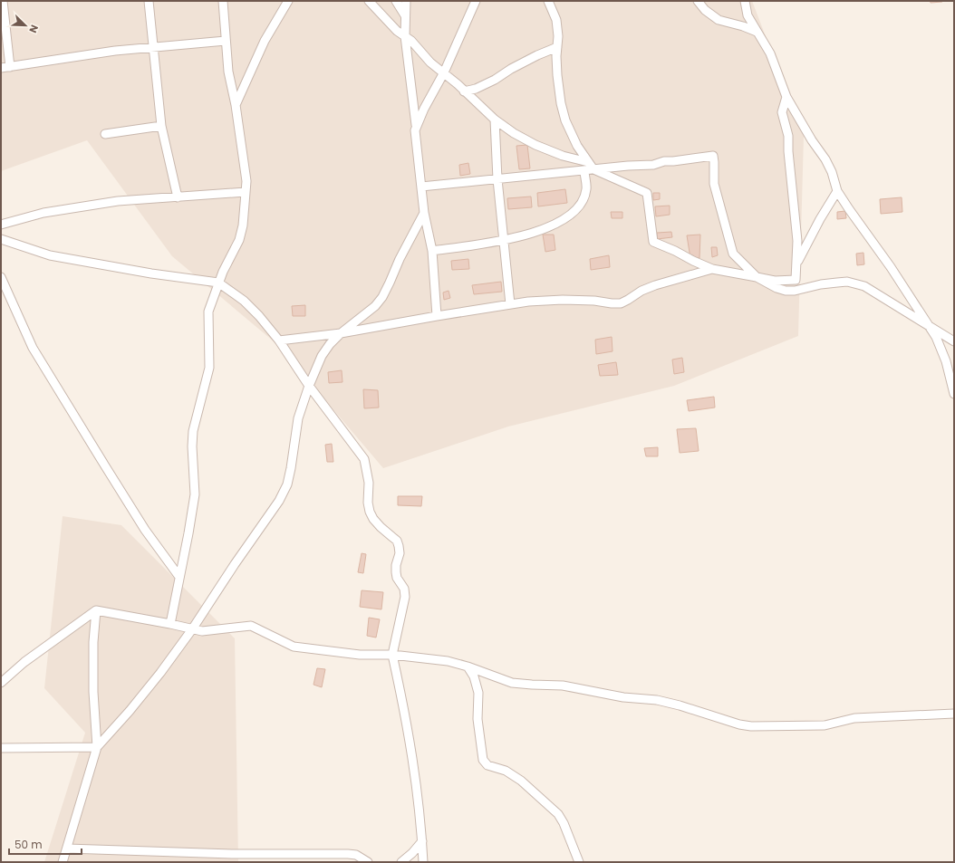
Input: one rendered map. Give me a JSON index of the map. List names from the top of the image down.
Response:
{
  "scale_bar": "50 m",
  "north": "bottom right"
}
